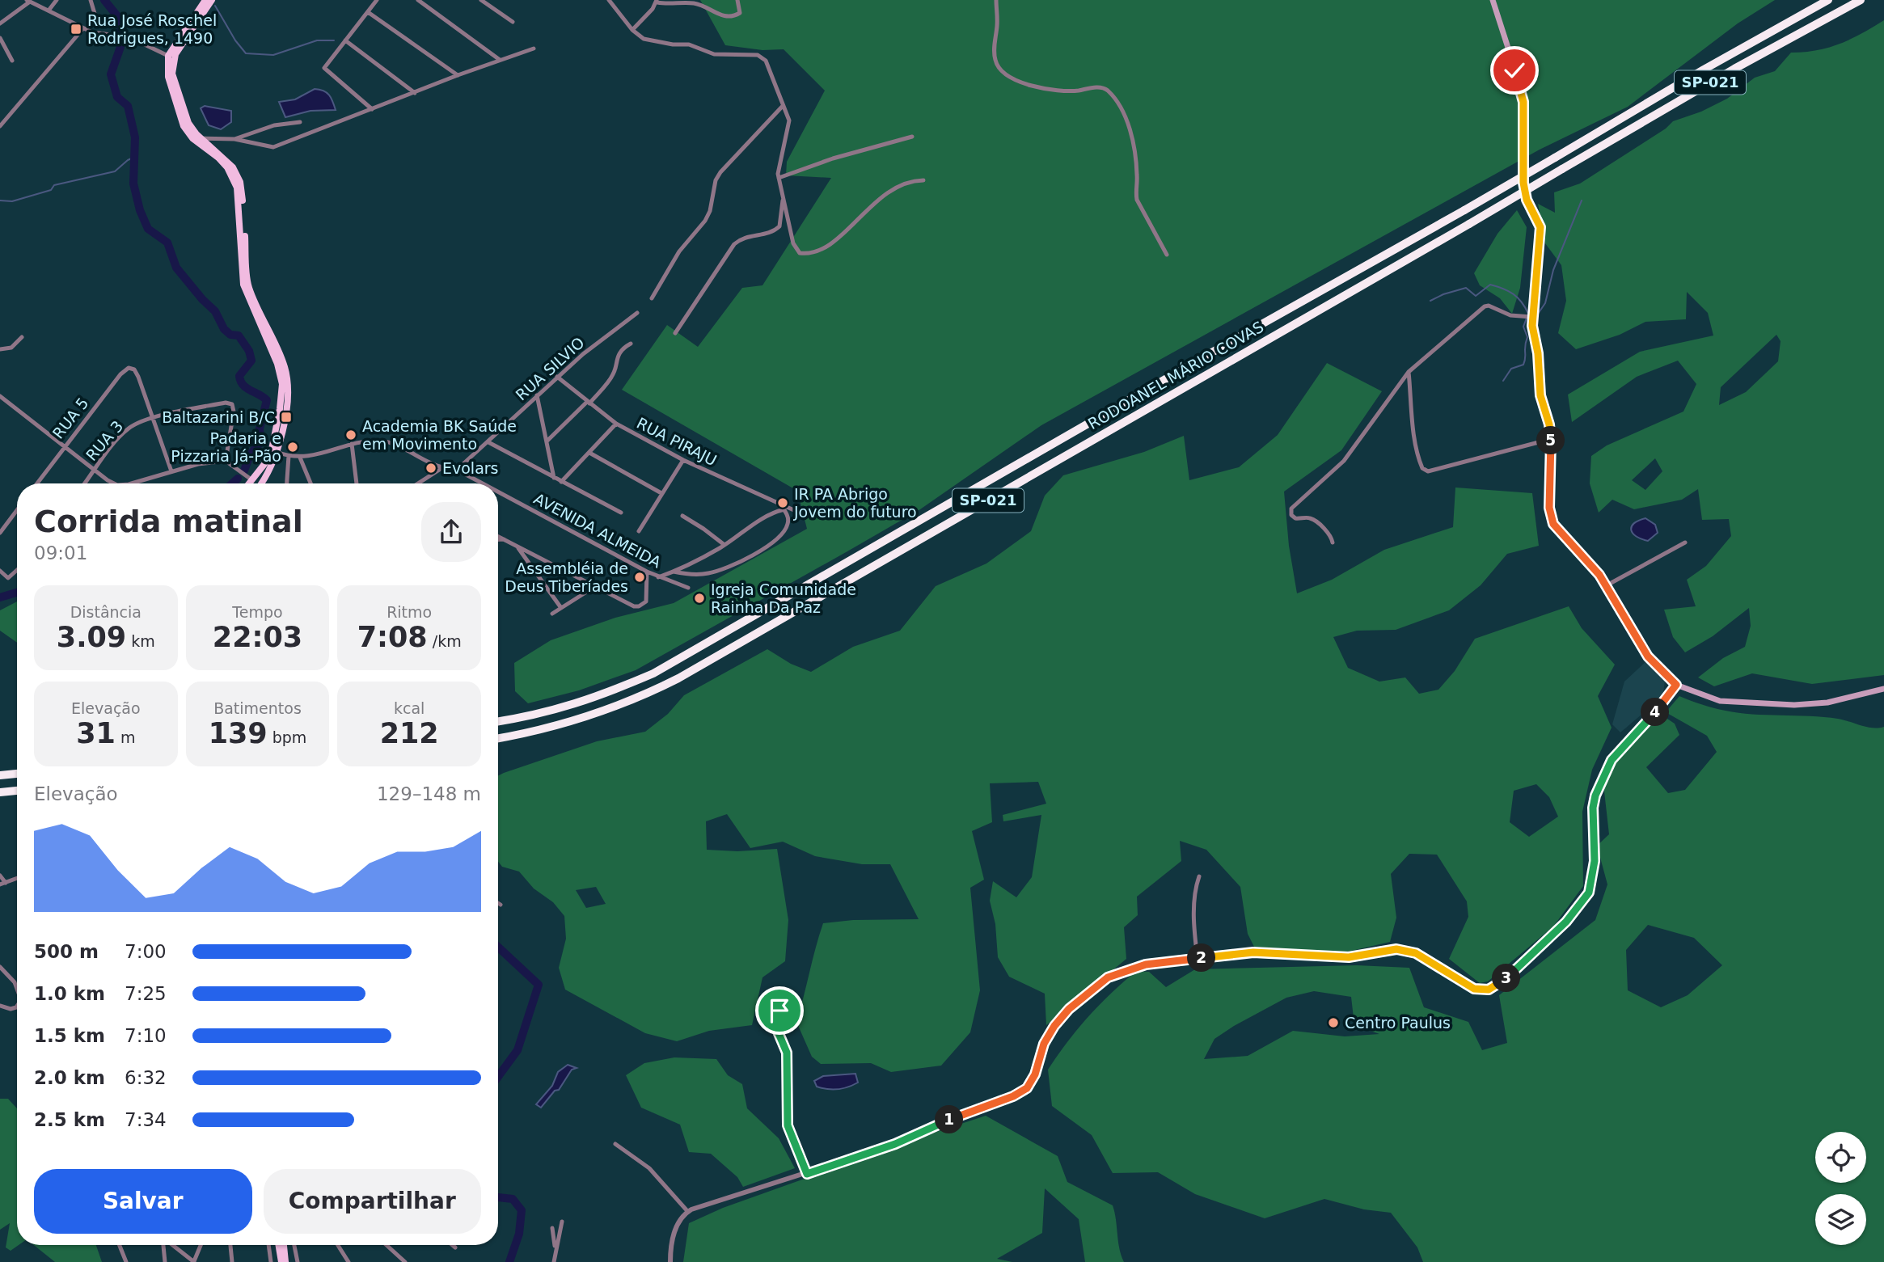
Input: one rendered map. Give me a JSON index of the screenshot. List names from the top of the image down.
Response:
{
  "streets": {
    "highway": ["SP-021", "RODOANEL MÁRIO COVAS"],
    "street": [
      "RUA SILVIO",
      "RUA 5",
      "RUA 3",
      "RUA PIRAJU",
      "AVENIDA ALMEIDA"
    ]
  },
  "crossings": [
    ["RUA SILVIO", "RUA PIRAJU"],
    ["RUA SILVIO", "AVENIDA ALMEIDA"],
    ["RUA 5", "RUA 3"]
  ],
  "places": {
    "transit": ["Rua José Roschel Rodrigues, 1490", "Baltazarini B/C"],
    "other": [
      "Academia BK Saúde em Movimento",
      "Padaria e Pizzaria Já-Pão",
      "Evolars",
      "IR PA Abrigo Jovem do futuro",
      "Assembléia de Deus Tiberíades",
      "Igreja Comunidade Rainha Da Paz",
      "Centro Paulus"
    ]
  },
  "page": {
    "pins": [
      "5",
      "4",
      "2",
      "3",
      "1"
    ],
    "heading": ["Corrida matinal", "09:01"],
    "stats": [
      ["Distância", "3.09 km"],
      ["Tempo", "22:03"],
      ["Ritmo", "7:08 /km"],
      ["Elevação", "31 m"],
      ["Batimentos", "139 bpm"],
      ["kcal", "212"]
    ],
    "chart": ["Elevação", "129–148 m"],
    "list": [
      {
        "name": "500 m",
        "note": "7:00"
      },
      {
        "name": "1.0 km",
        "note": "7:25"
      },
      {
        "name": "1.5 km",
        "note": "7:10"
      },
      {
        "name": "2.0 km",
        "note": "6:32"
      },
      {
        "name": "2.5 km",
        "note": "7:34"
      }
    ],
    "buttons": ["Salvar", "Compartilhar"]
  }
}
